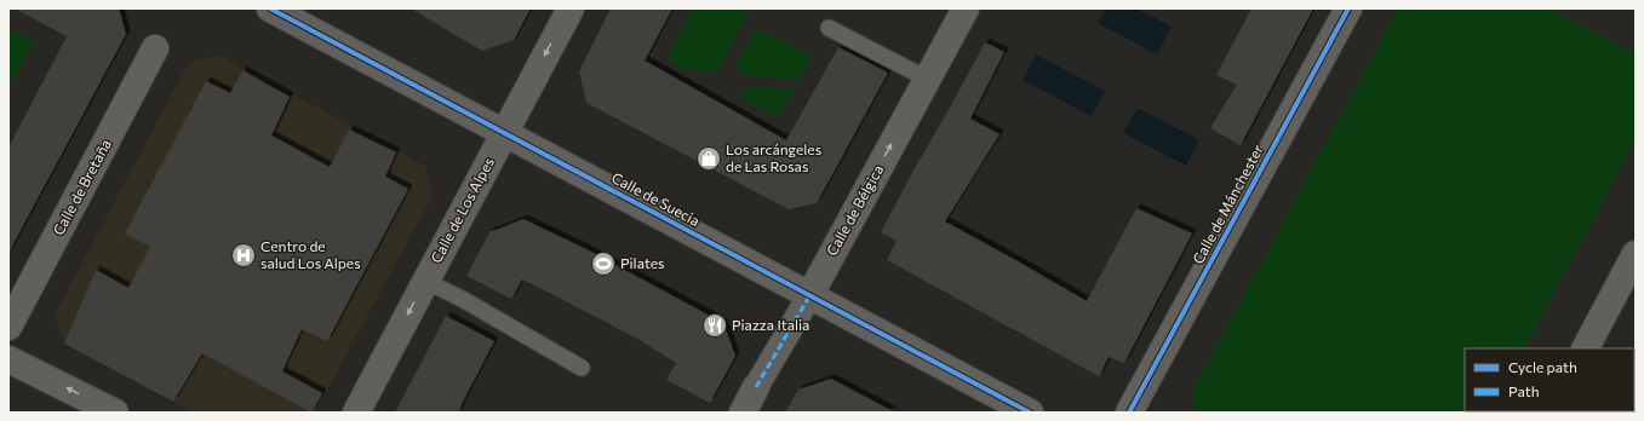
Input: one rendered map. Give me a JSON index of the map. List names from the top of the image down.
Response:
{
  "streets": {
    "street": [
      "Calle de Bretaña",
      "Calle de Suecia",
      "Calle de Mánchester",
      "Calle de Los Alpes",
      "Calle de Bélgica"
    ]
  },
  "crossings": [
    ["Calle de Suecia", "Calle de Los Alpes"],
    ["Calle de Suecia", "Calle de Bélgica"]
  ],
  "one_way": ["Calle de Los Alpes", "Calle de Bélgica"],
  "places": {
    "shop": ["Los arcángeles de Las Rosas"],
    "hospital": ["Centro de salud Los Alpes"],
    "sports": ["Pilates"],
    "restaurant": ["Piazza Italia"]
  },
  "legend": ["Cycle path", "Path"]
}
